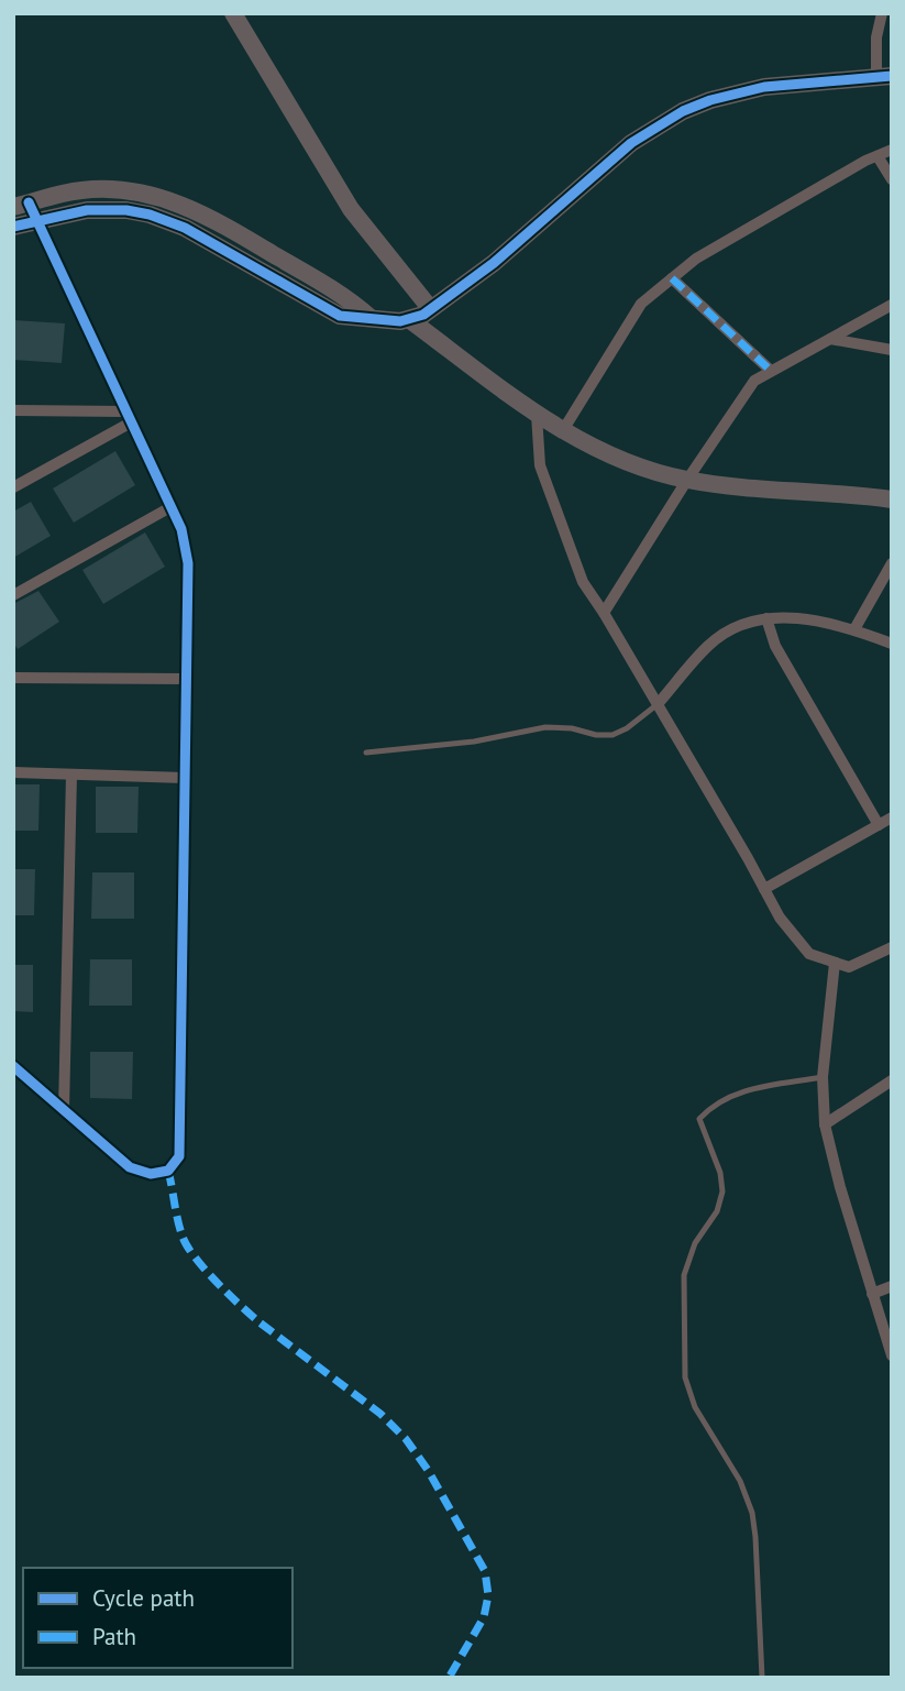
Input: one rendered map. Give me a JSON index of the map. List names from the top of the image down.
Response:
{
  "legend": ["Cycle path", "Path"]
}
